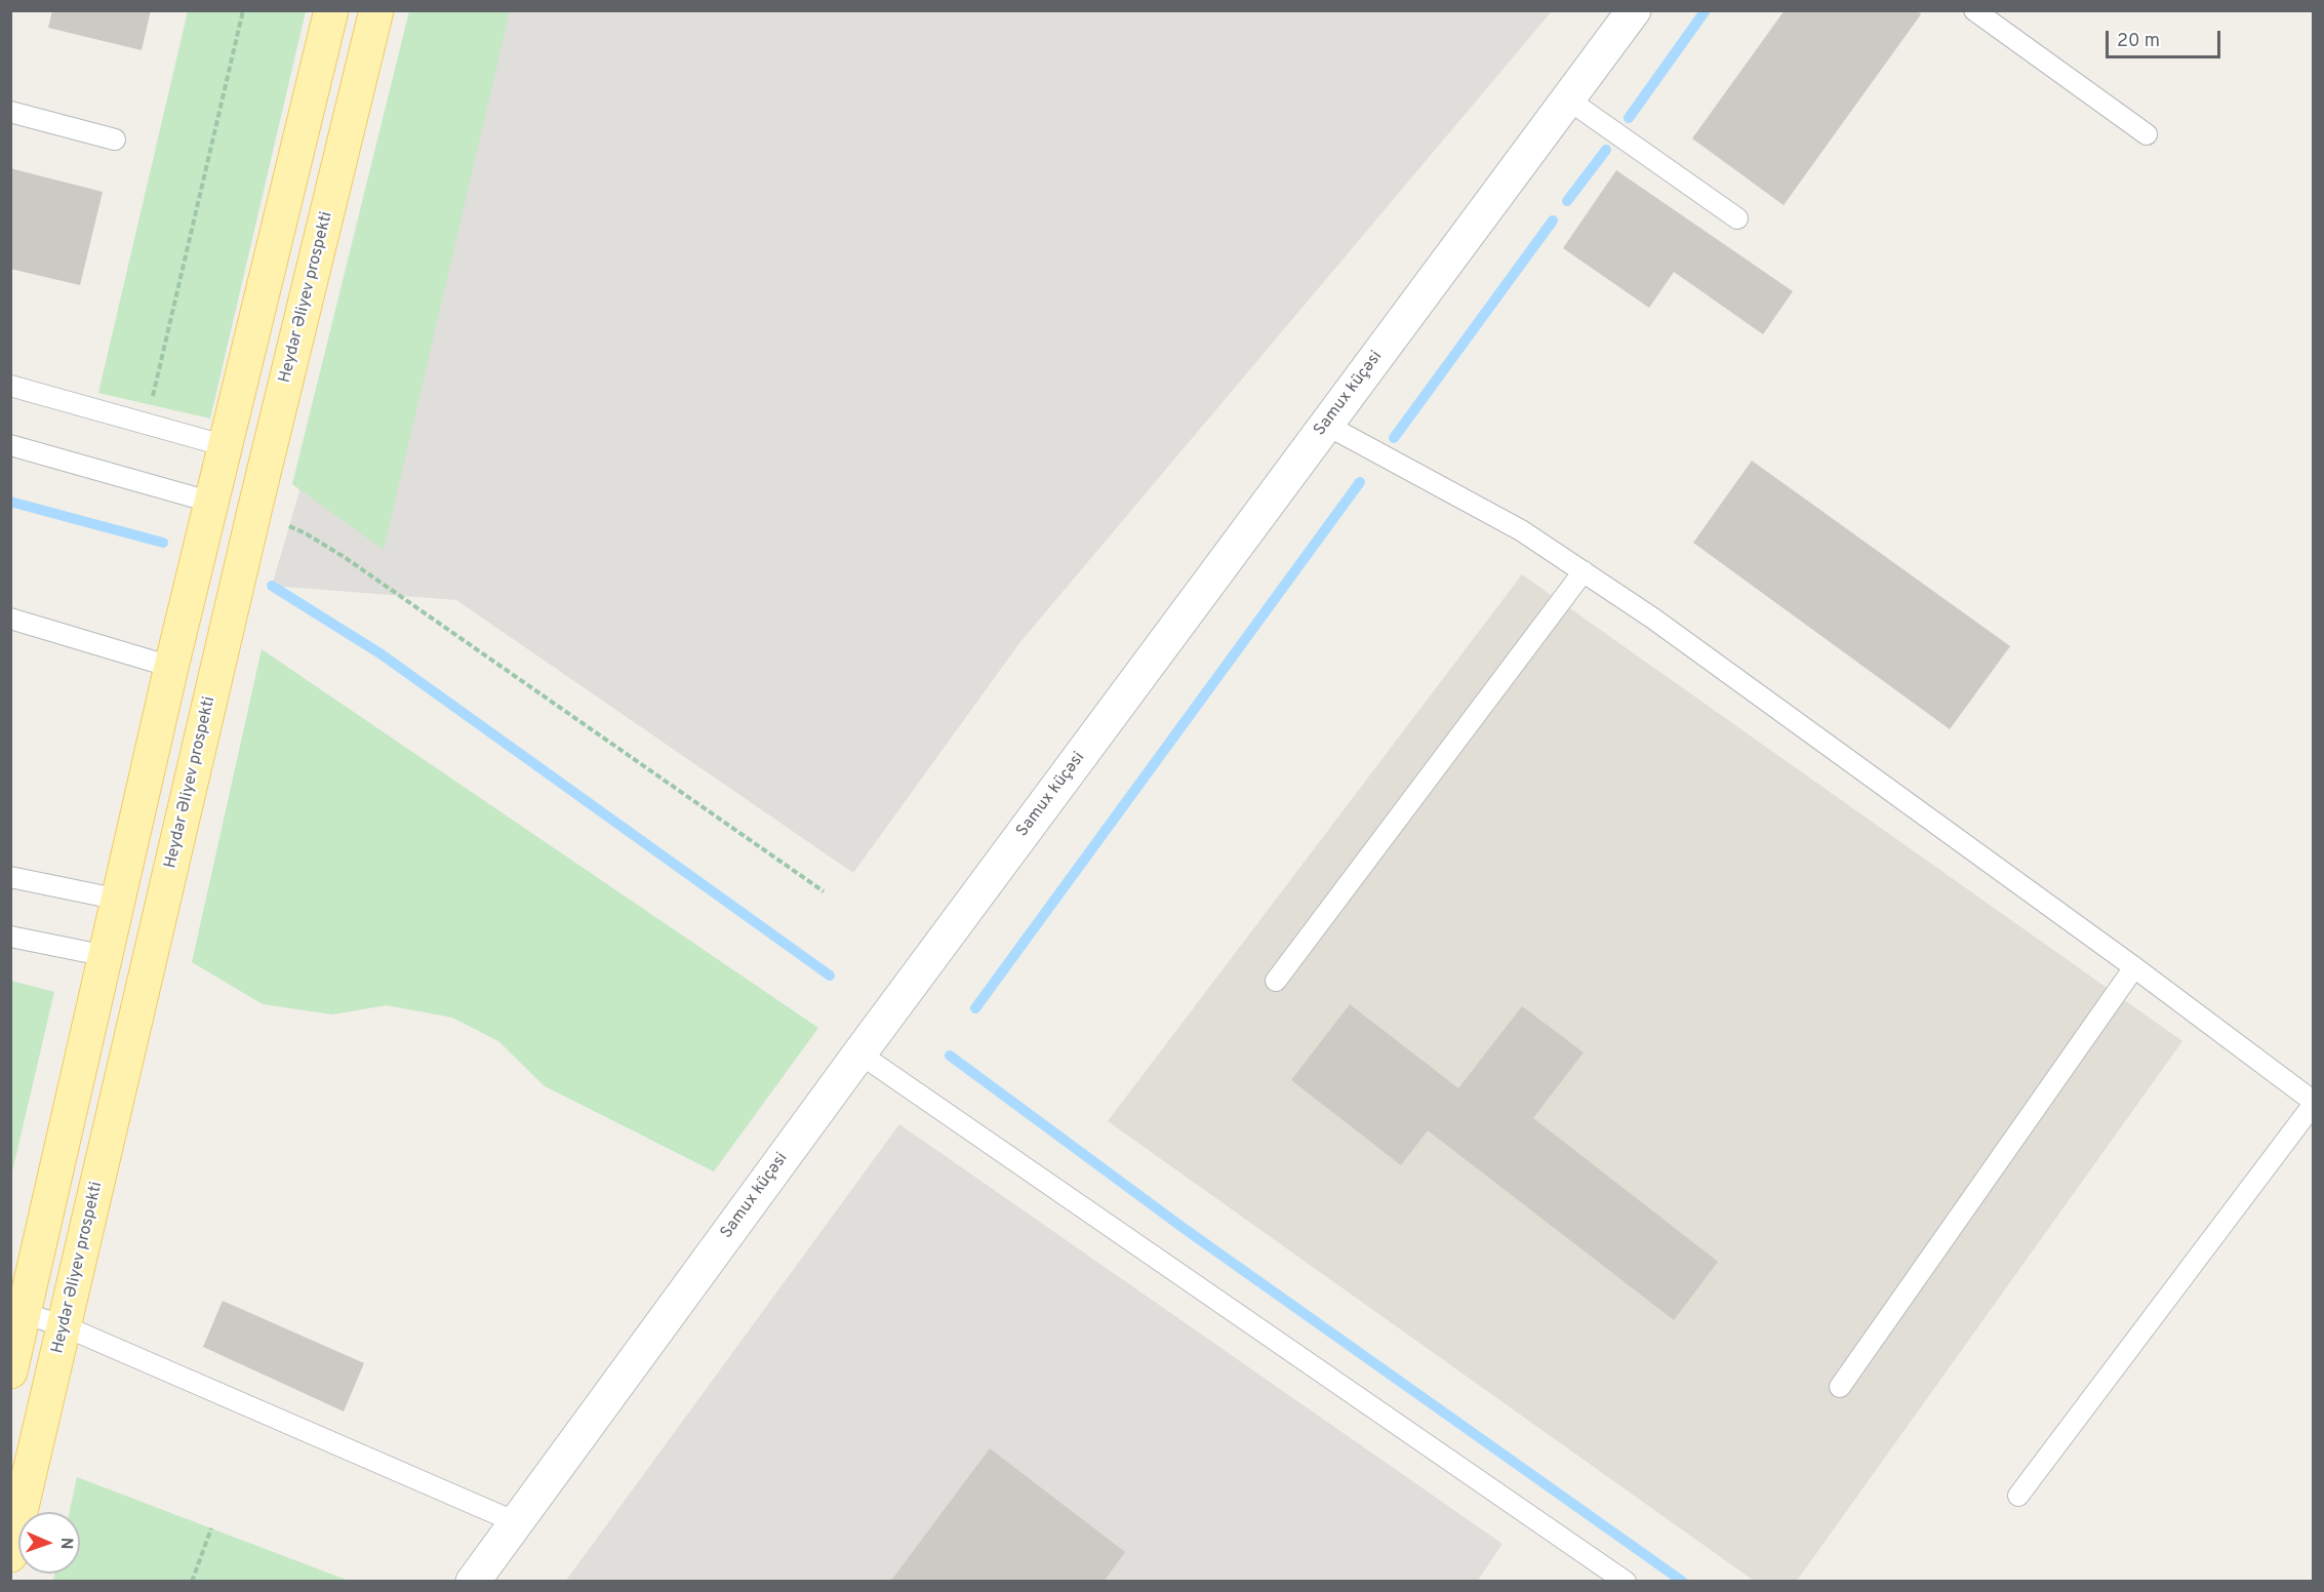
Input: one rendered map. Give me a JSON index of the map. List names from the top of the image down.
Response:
{
  "streets": {
    "main road": ["Heydər Əliyev prospekti", "Samux küçəsi"]
  },
  "scale_bar": "20 m",
  "north": "right"
}
